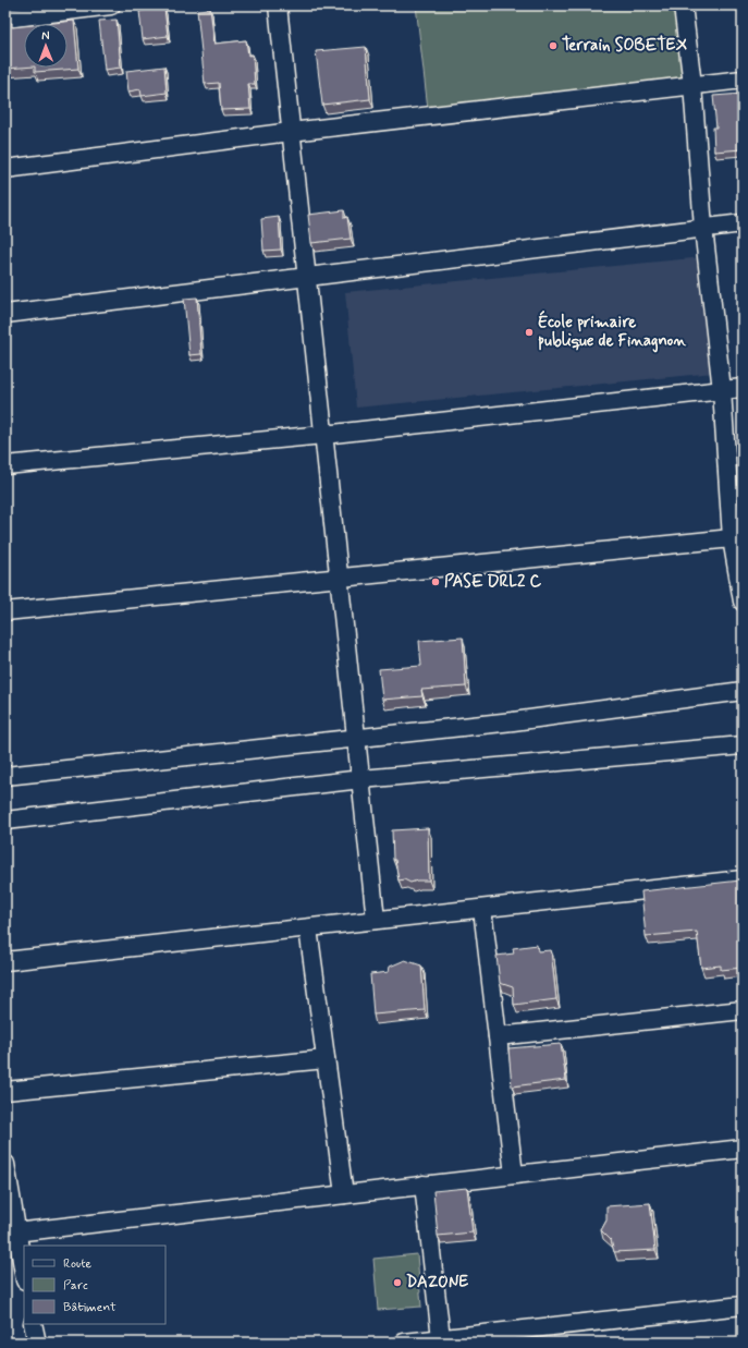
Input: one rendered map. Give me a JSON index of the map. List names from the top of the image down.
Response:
{
  "places": [
    "Terrain SOBETEX",
    "École primaire publique de Finagnon",
    "PASE DRL2 C",
    "DAZONE"
  ],
  "legend": ["Route", "Parc", "Bâtiment"],
  "north": "top"
}
